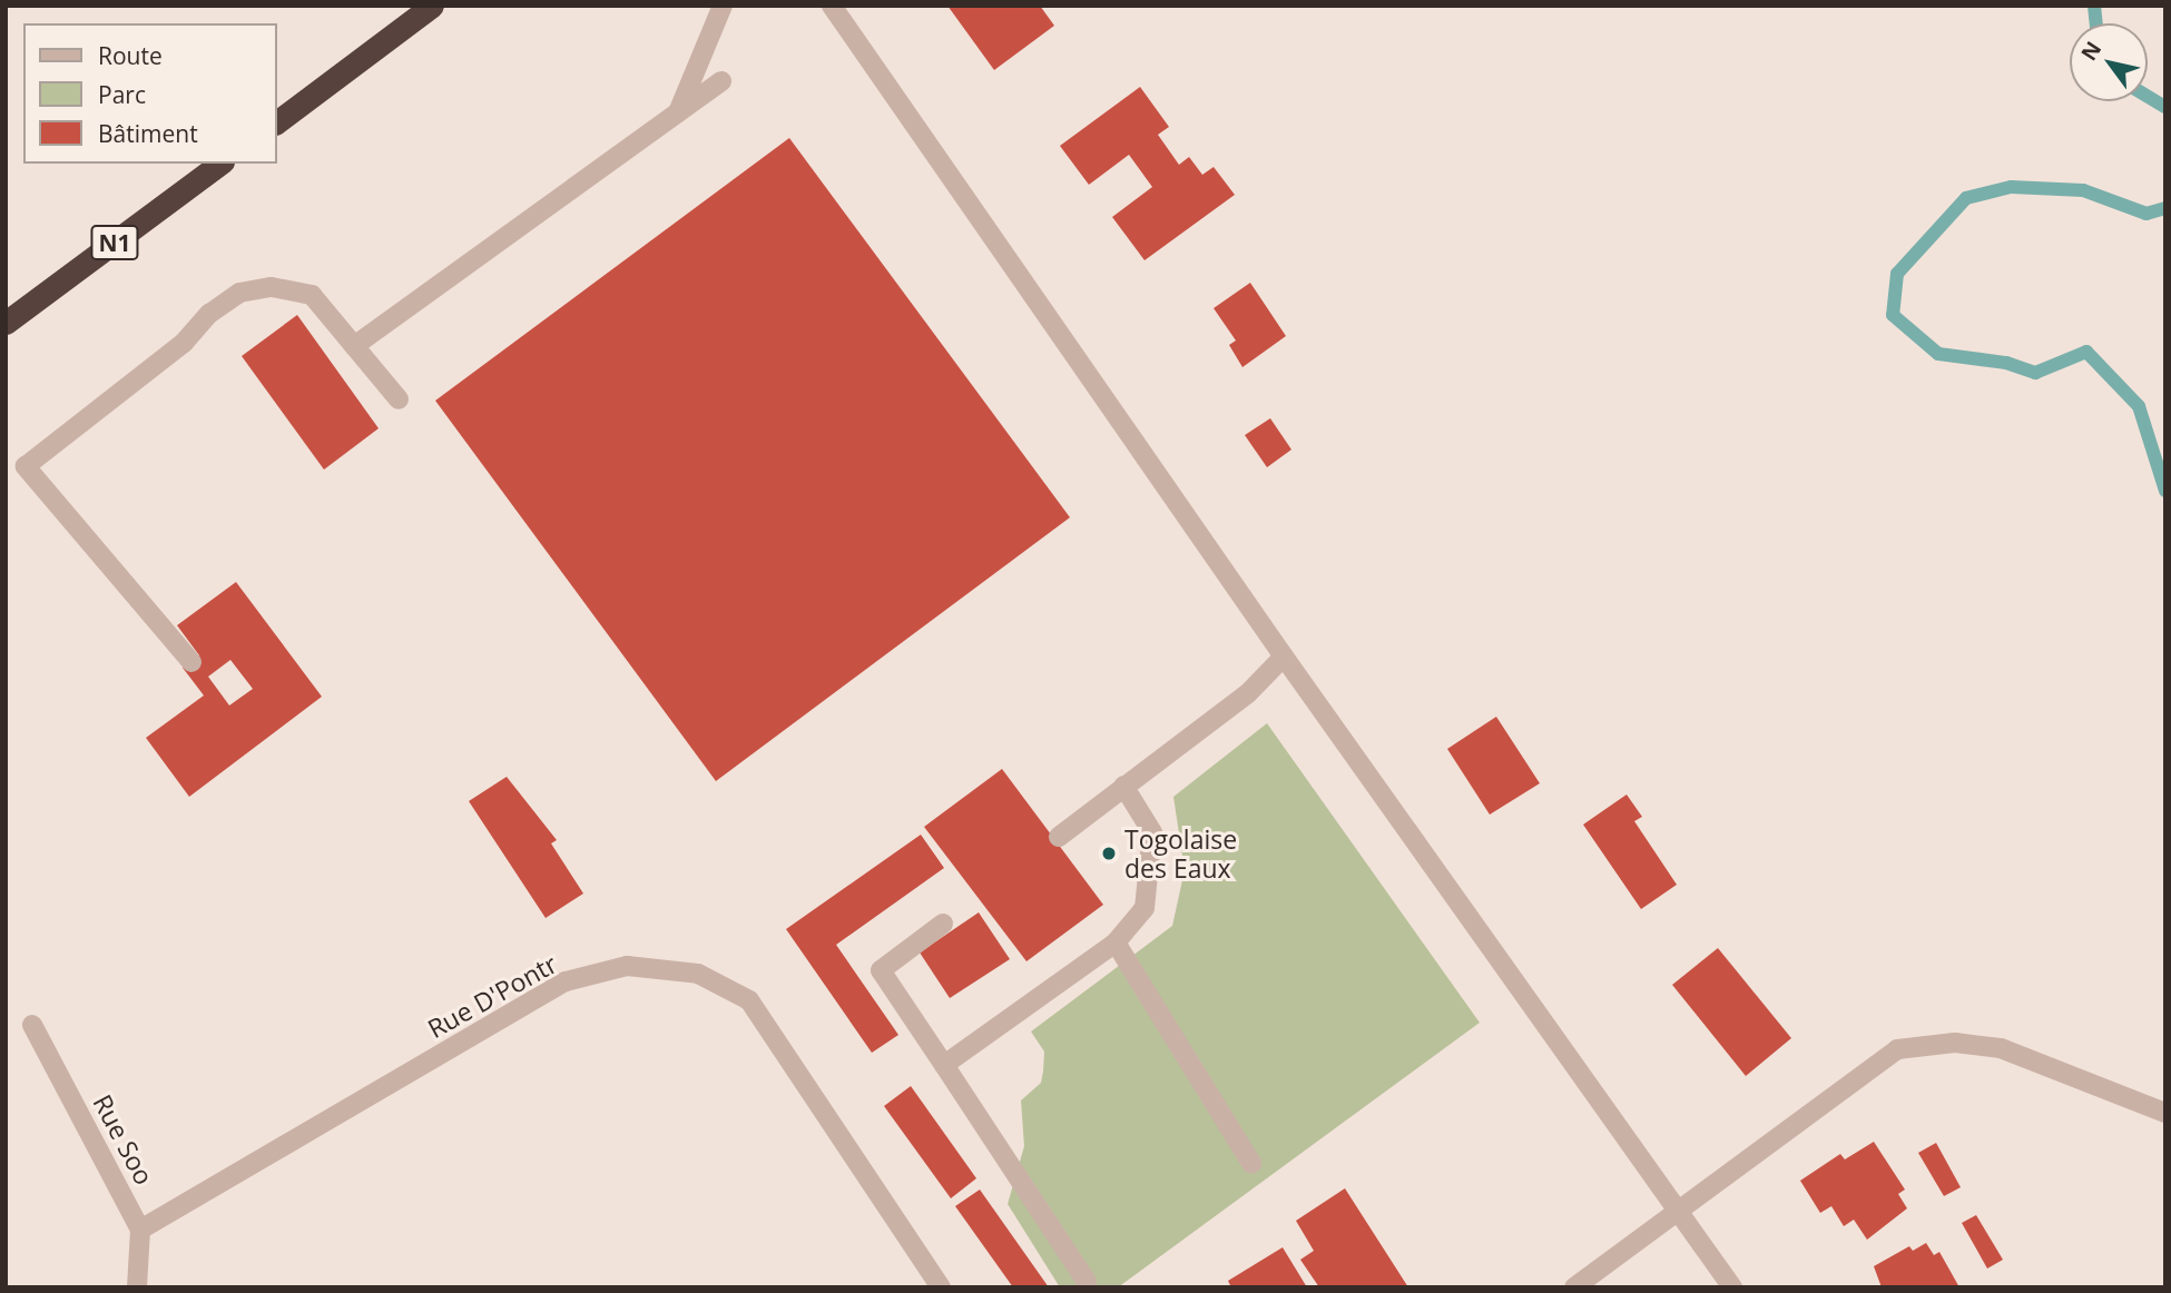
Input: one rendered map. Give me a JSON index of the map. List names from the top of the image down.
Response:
{
  "streets": {
    "highway": ["N1"],
    "street": ["Rue D'Pontr", "Rue Soo"]
  },
  "crossings": [
    ["Rue D'Pontr", "Rue Soo"]
  ],
  "places": ["Togolaise des Eaux"],
  "legend": ["Route", "Parc", "Bâtiment"],
  "north": "top left"
}
